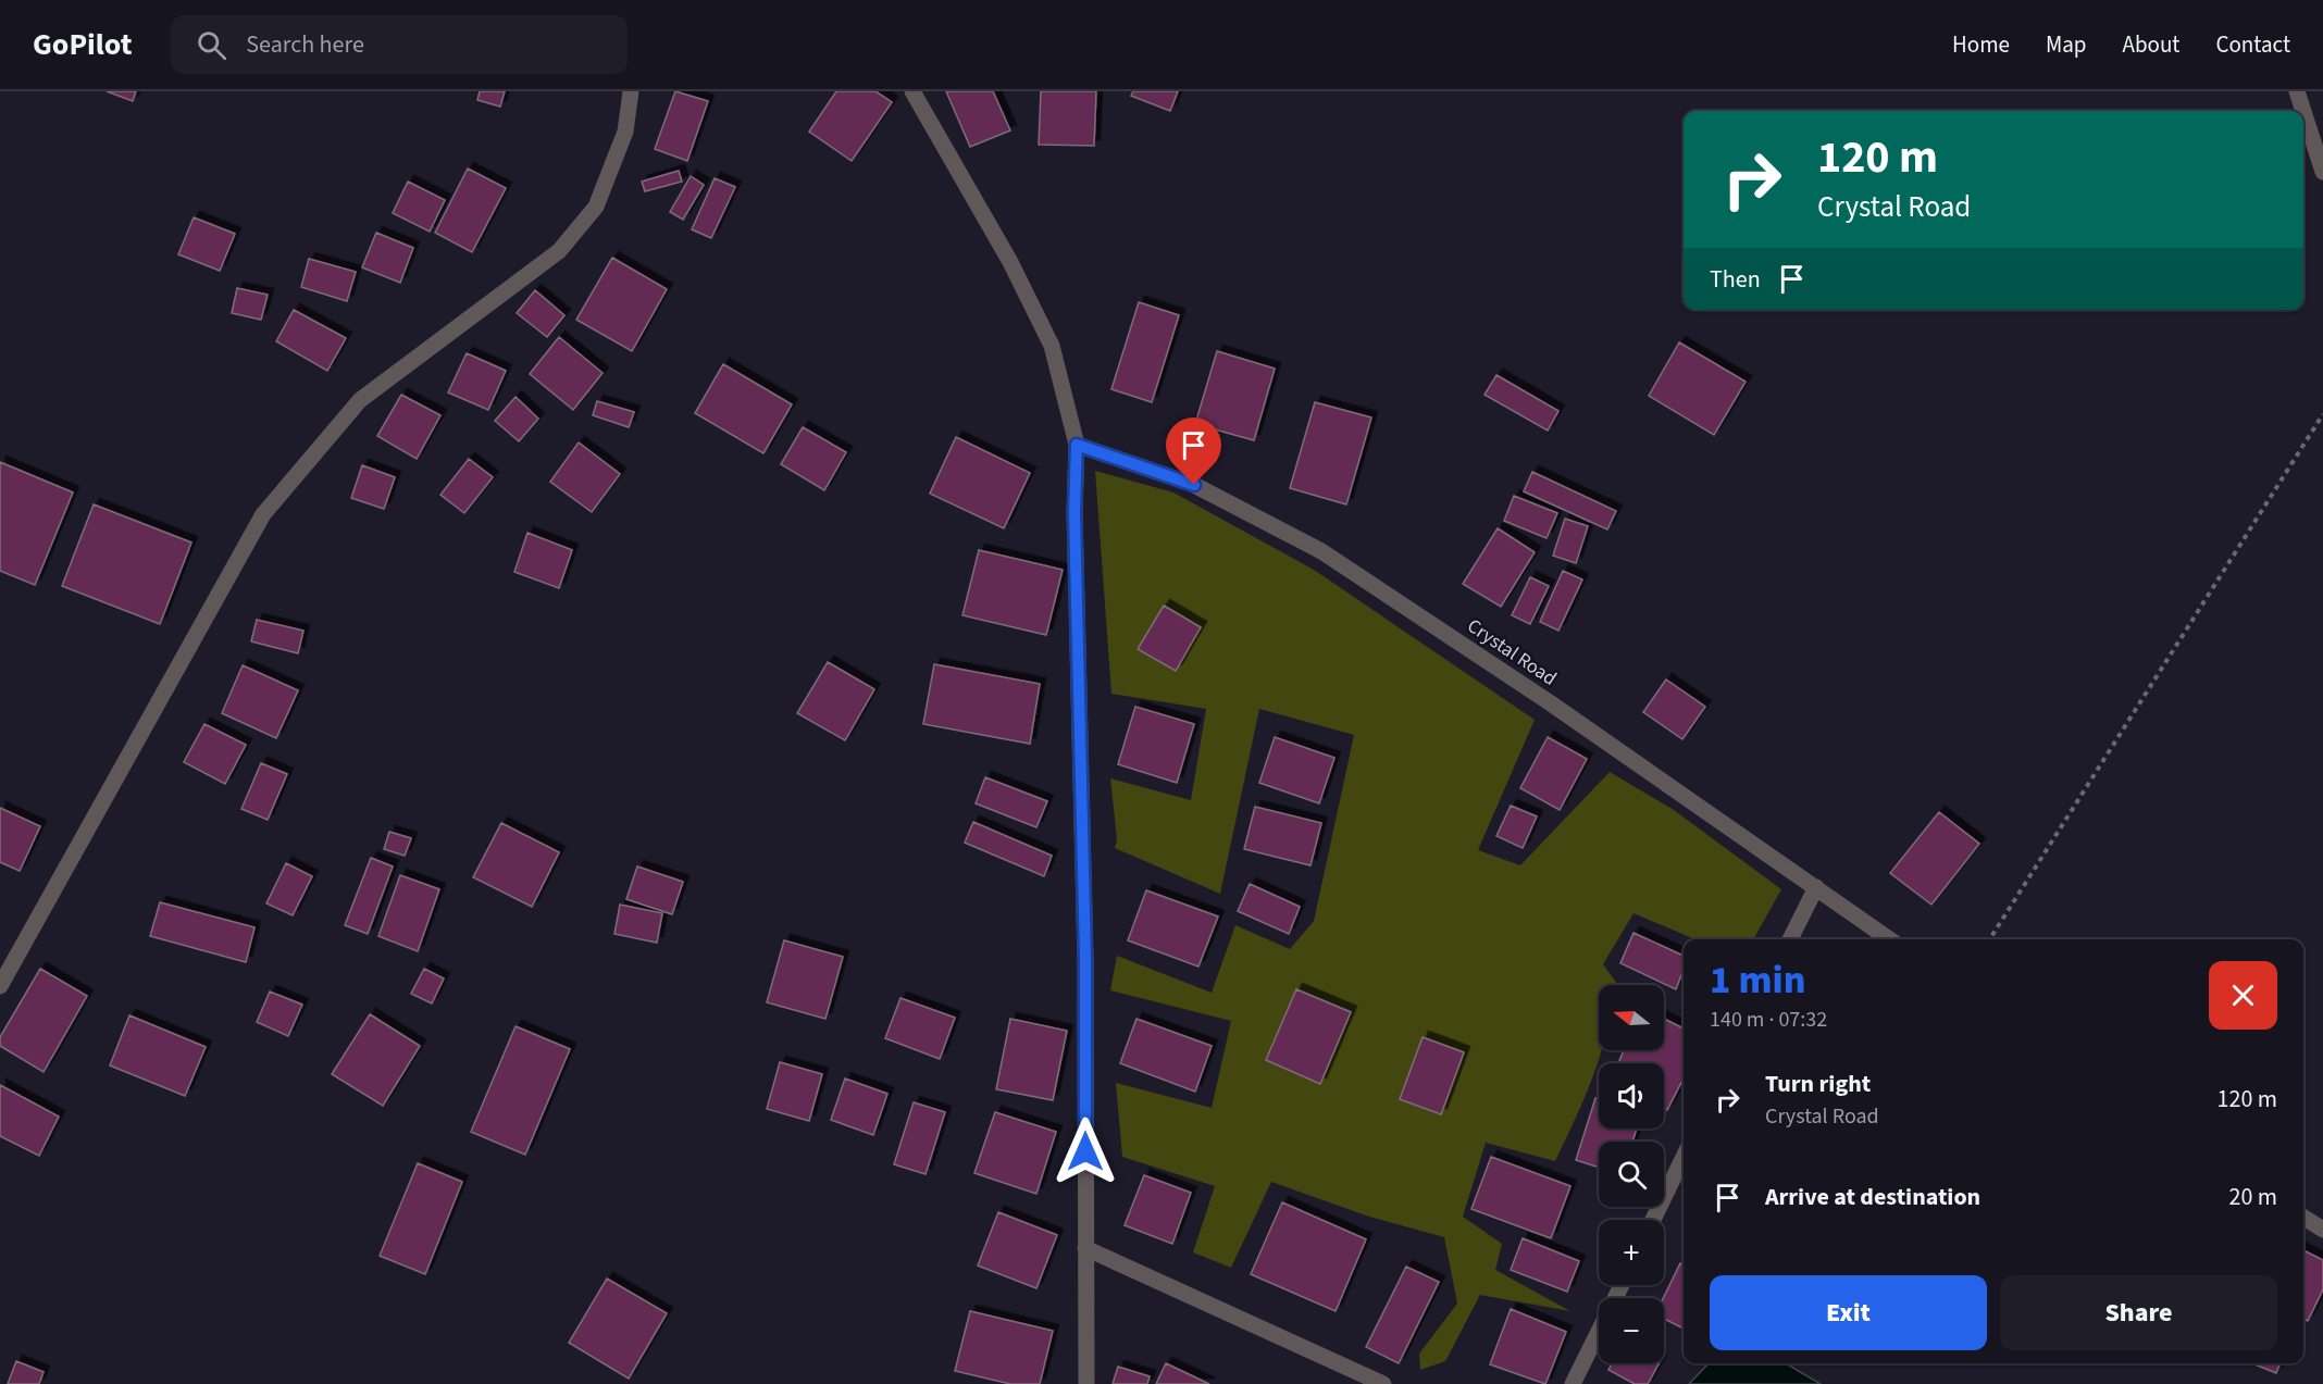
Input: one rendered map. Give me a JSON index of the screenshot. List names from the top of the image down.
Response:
{
  "streets": {
    "street": ["Crystal Road"]
  },
  "north": "left",
  "page": {
    "header": "GoPilot",
    "search": "Search here",
    "nav": [
      "Home",
      "Map",
      "About",
      "Contact"
    ],
    "turn": ["120 m", "Crystal Road"],
    "then": "Then",
    "heading": ["1 min", "140 m · 07:32"],
    "map_buttons": ["+", "−"],
    "list": [
      {
        "name": "Turn right",
        "note": "Crystal Road",
        "value": "120 m"
      },
      {
        "name": "Arrive at destination",
        "value": "20 m"
      }
    ],
    "buttons": ["Exit", "Share"]
  }
}
